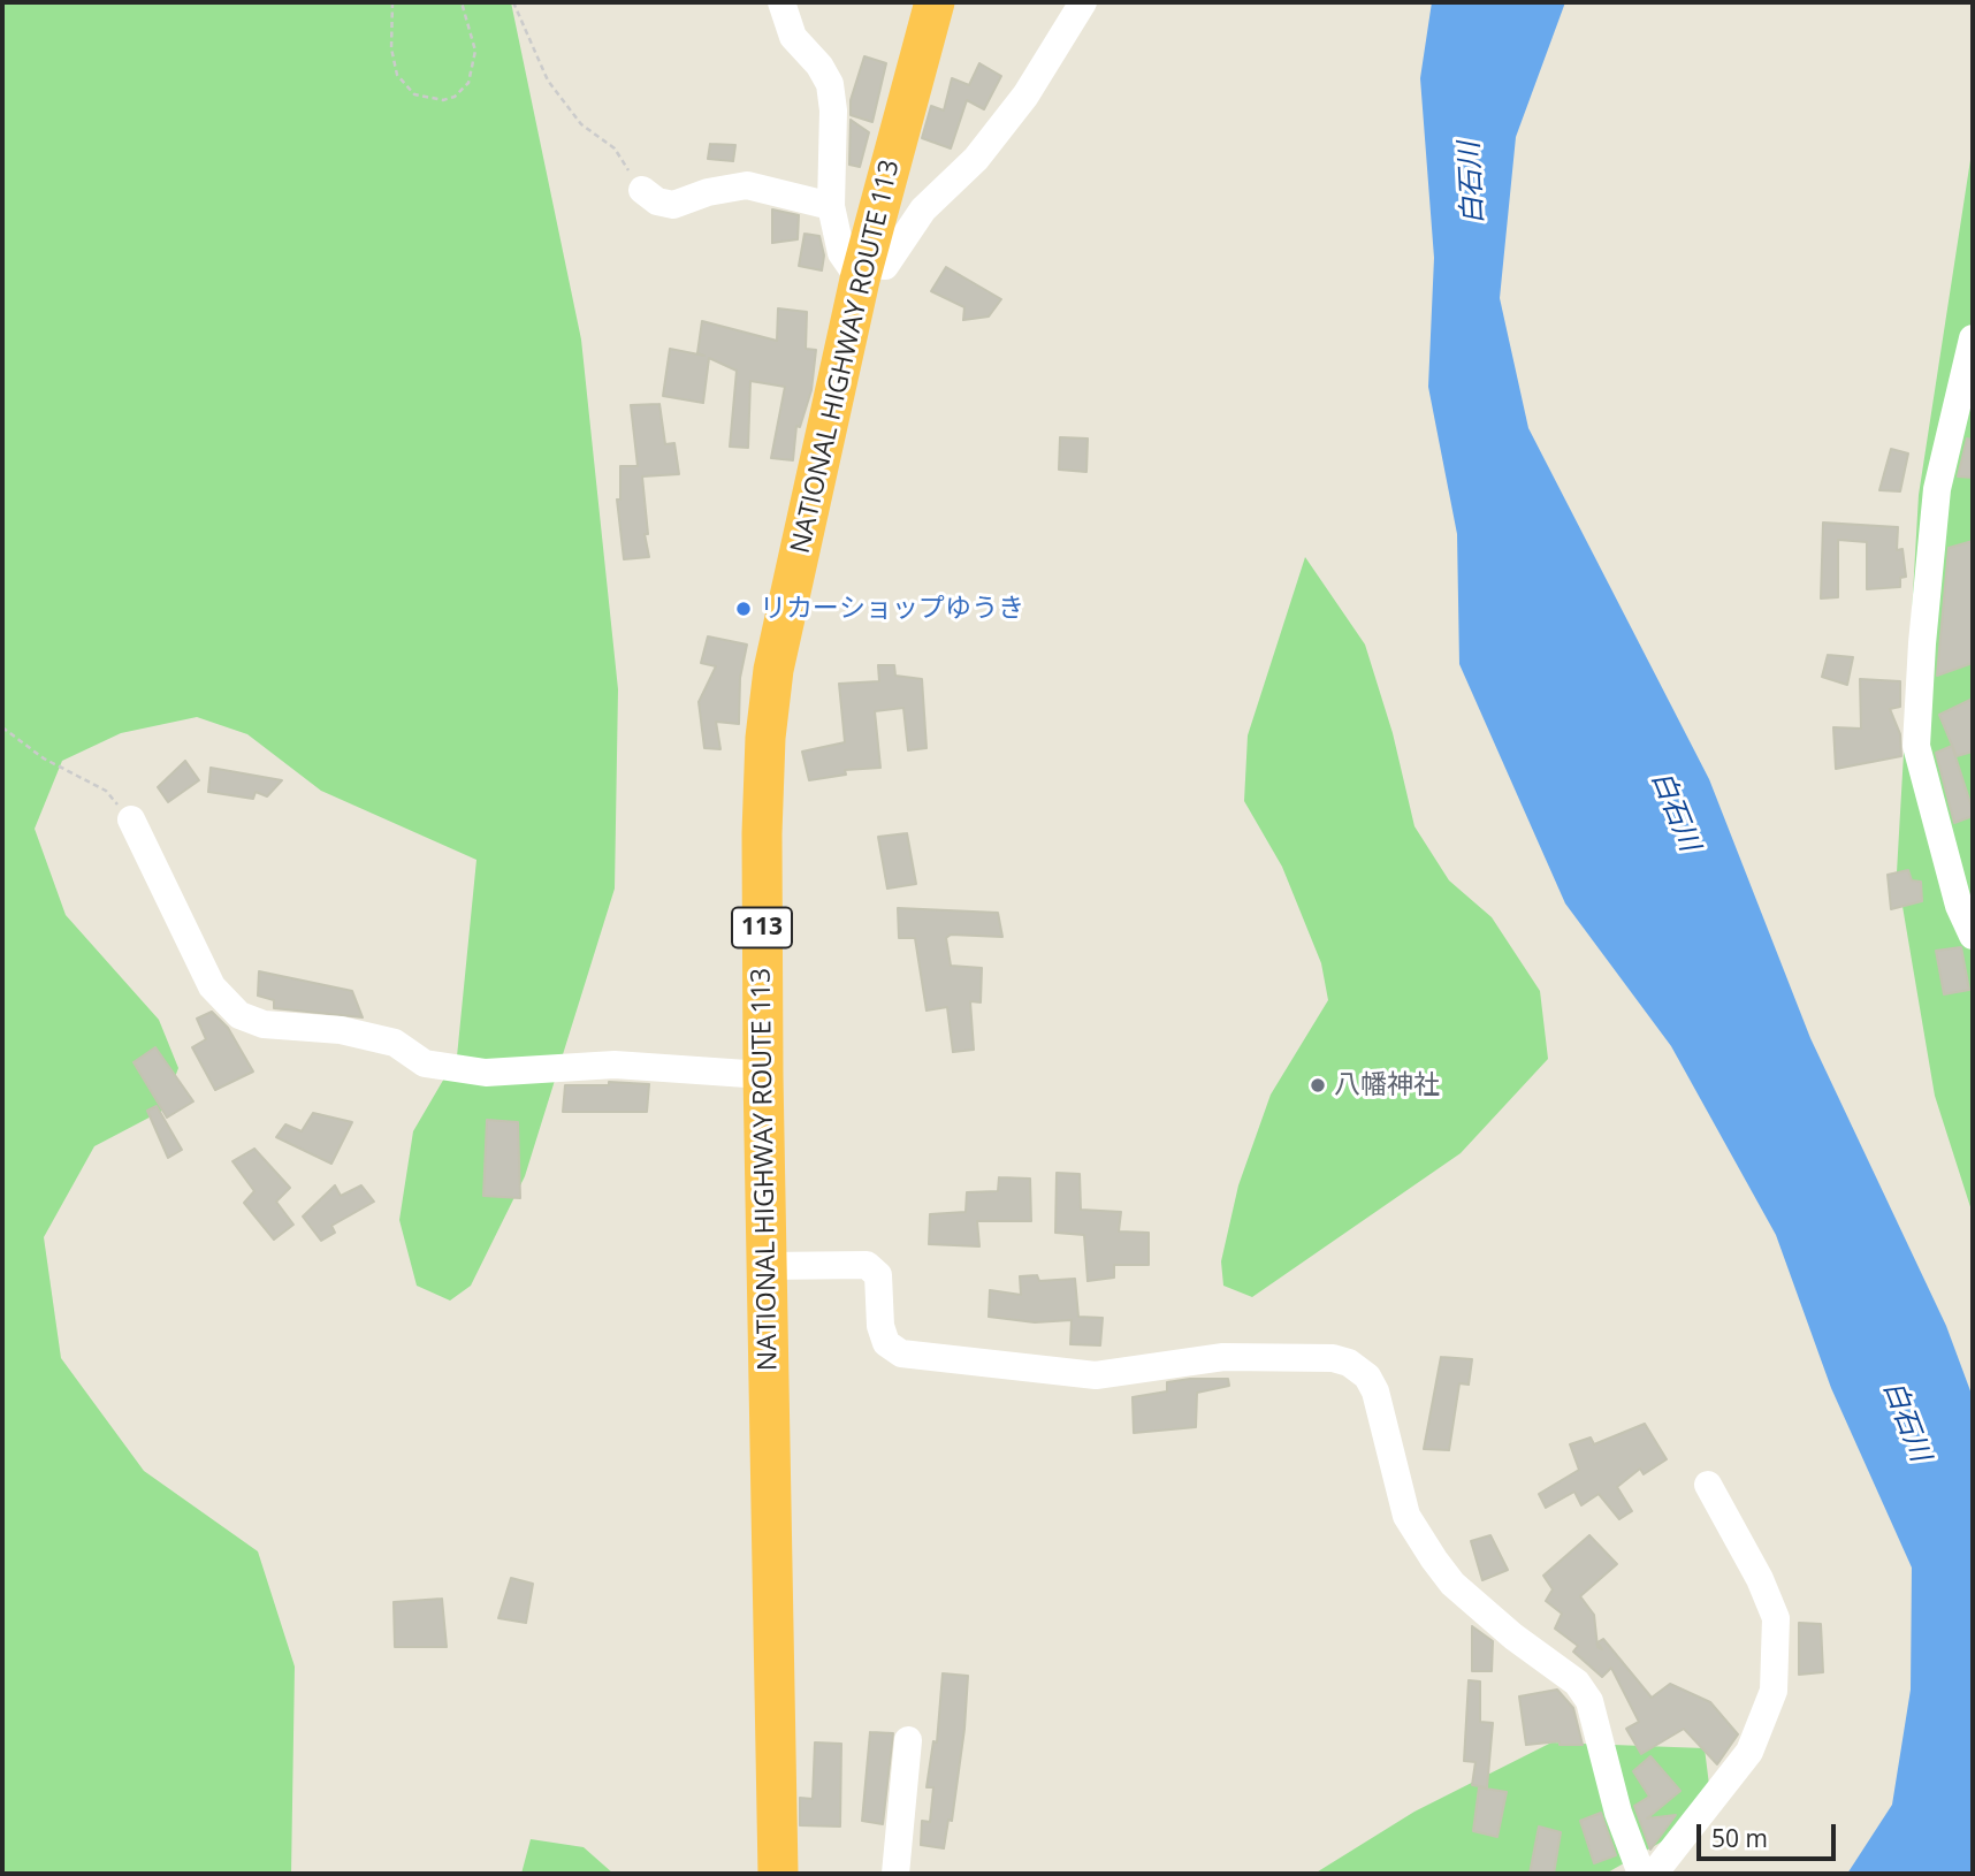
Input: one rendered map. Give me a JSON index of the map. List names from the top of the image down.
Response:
{
  "streets": {
    "highway": ["NATIONAL HIGHWAY ROUTE 113", "113"]
  },
  "water": ["白石川"],
  "places": ["リカーショップゆうき", "八幡神社"],
  "scale_bar": "50 m"
}
